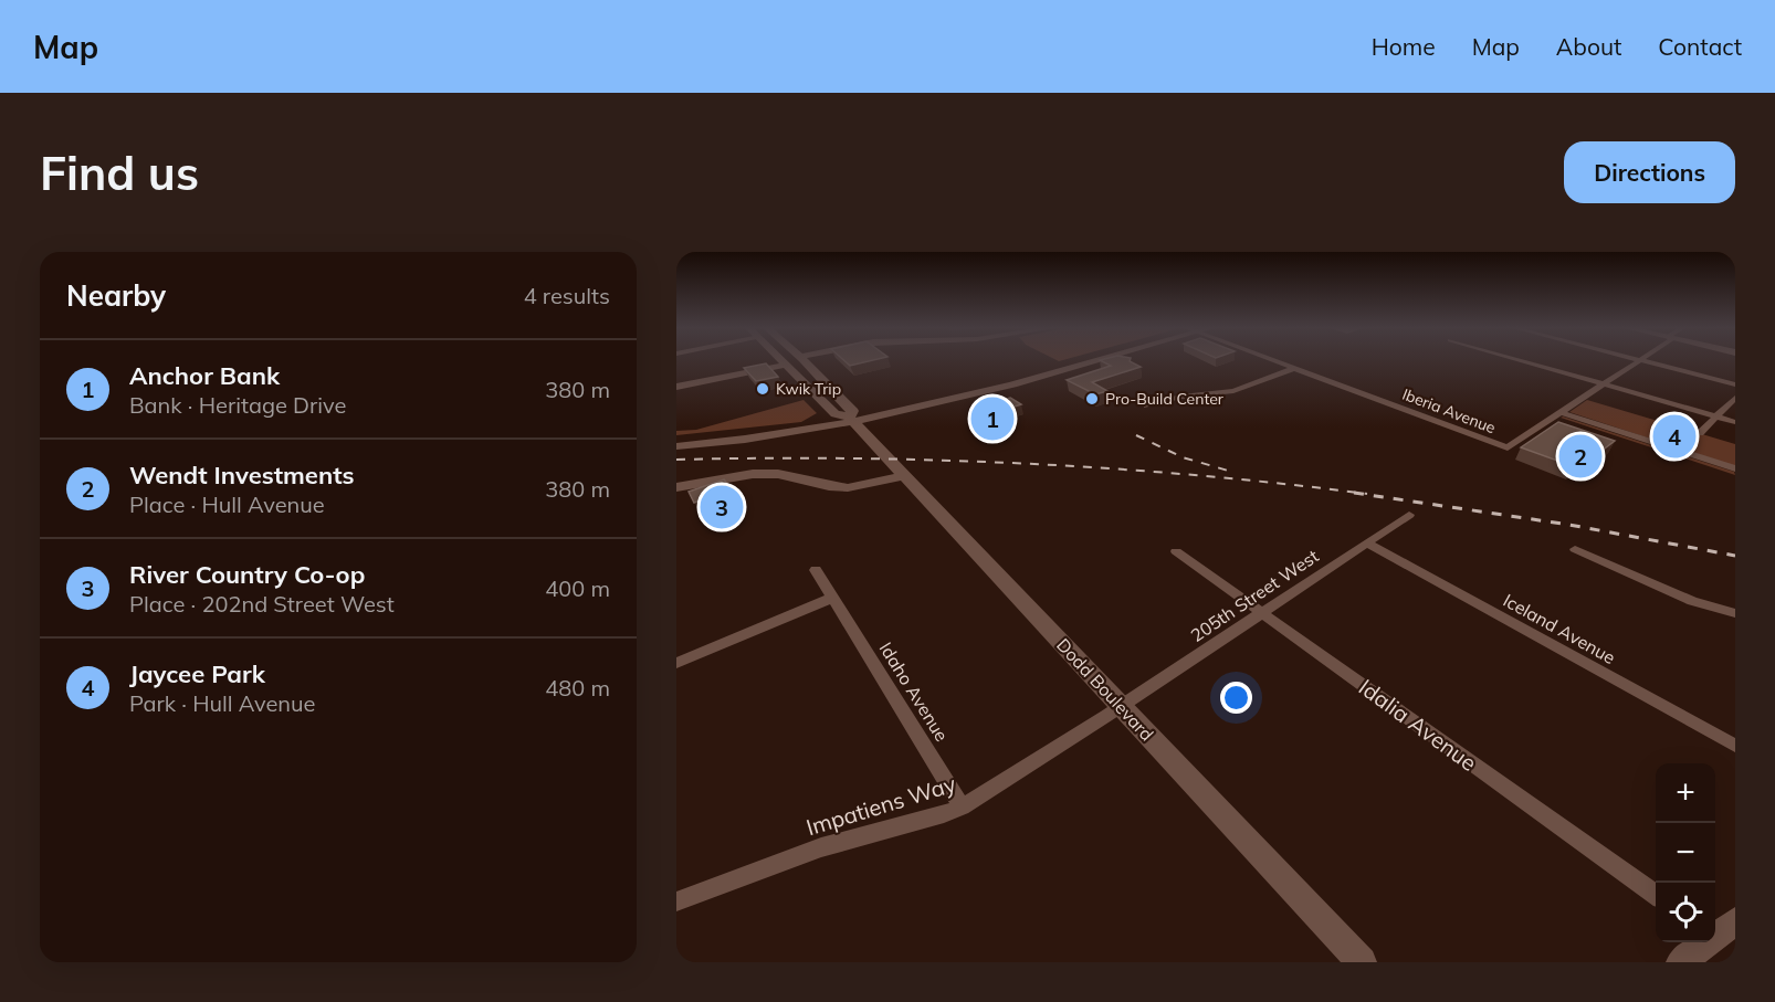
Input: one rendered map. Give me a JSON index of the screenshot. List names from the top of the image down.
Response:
{
  "streets": {
    "main road": ["Dodd Boulevard"],
    "street": [
      "Iberia Avenue",
      "205th Street West",
      "Iceland Avenue",
      "Idaho Avenue",
      "Idalia Avenue",
      "Impatiens Way"
    ]
  },
  "crossings": [
    ["205th Street West", "Iceland Avenue"],
    ["205th Street West", "Dodd Boulevard"],
    ["205th Street West", "Idalia Avenue"],
    ["205th Street West", "Impatiens Way"],
    ["Dodd Boulevard", "Impatiens Way"],
    ["Idaho Avenue", "Impatiens Way"]
  ],
  "places": ["Kwik Trip", "Pro-Build Center"],
  "page": {
    "header": "Map",
    "nav": [
      "Home",
      "Map",
      "About",
      "Contact"
    ],
    "buttons": "Directions",
    "title": "Find us",
    "heading": ["Nearby", "4 results"],
    "list": [
      {
        "mark": "1",
        "name": "Anchor Bank",
        "note": "Bank · Heritage Drive",
        "value": "380 m"
      },
      {
        "mark": "2",
        "name": "Wendt Investments",
        "note": "Place · Hull Avenue",
        "value": "380 m"
      },
      {
        "mark": "3",
        "name": "River Country Co-op",
        "note": "Place · 202nd Street West",
        "value": "400 m"
      },
      {
        "mark": "4",
        "name": "Jaycee Park",
        "note": "Park · Hull Avenue",
        "value": "480 m"
      }
    ],
    "pins": [
      "1",
      "4",
      "2",
      "3"
    ],
    "map_buttons": ["+", "−"]
  }
}
